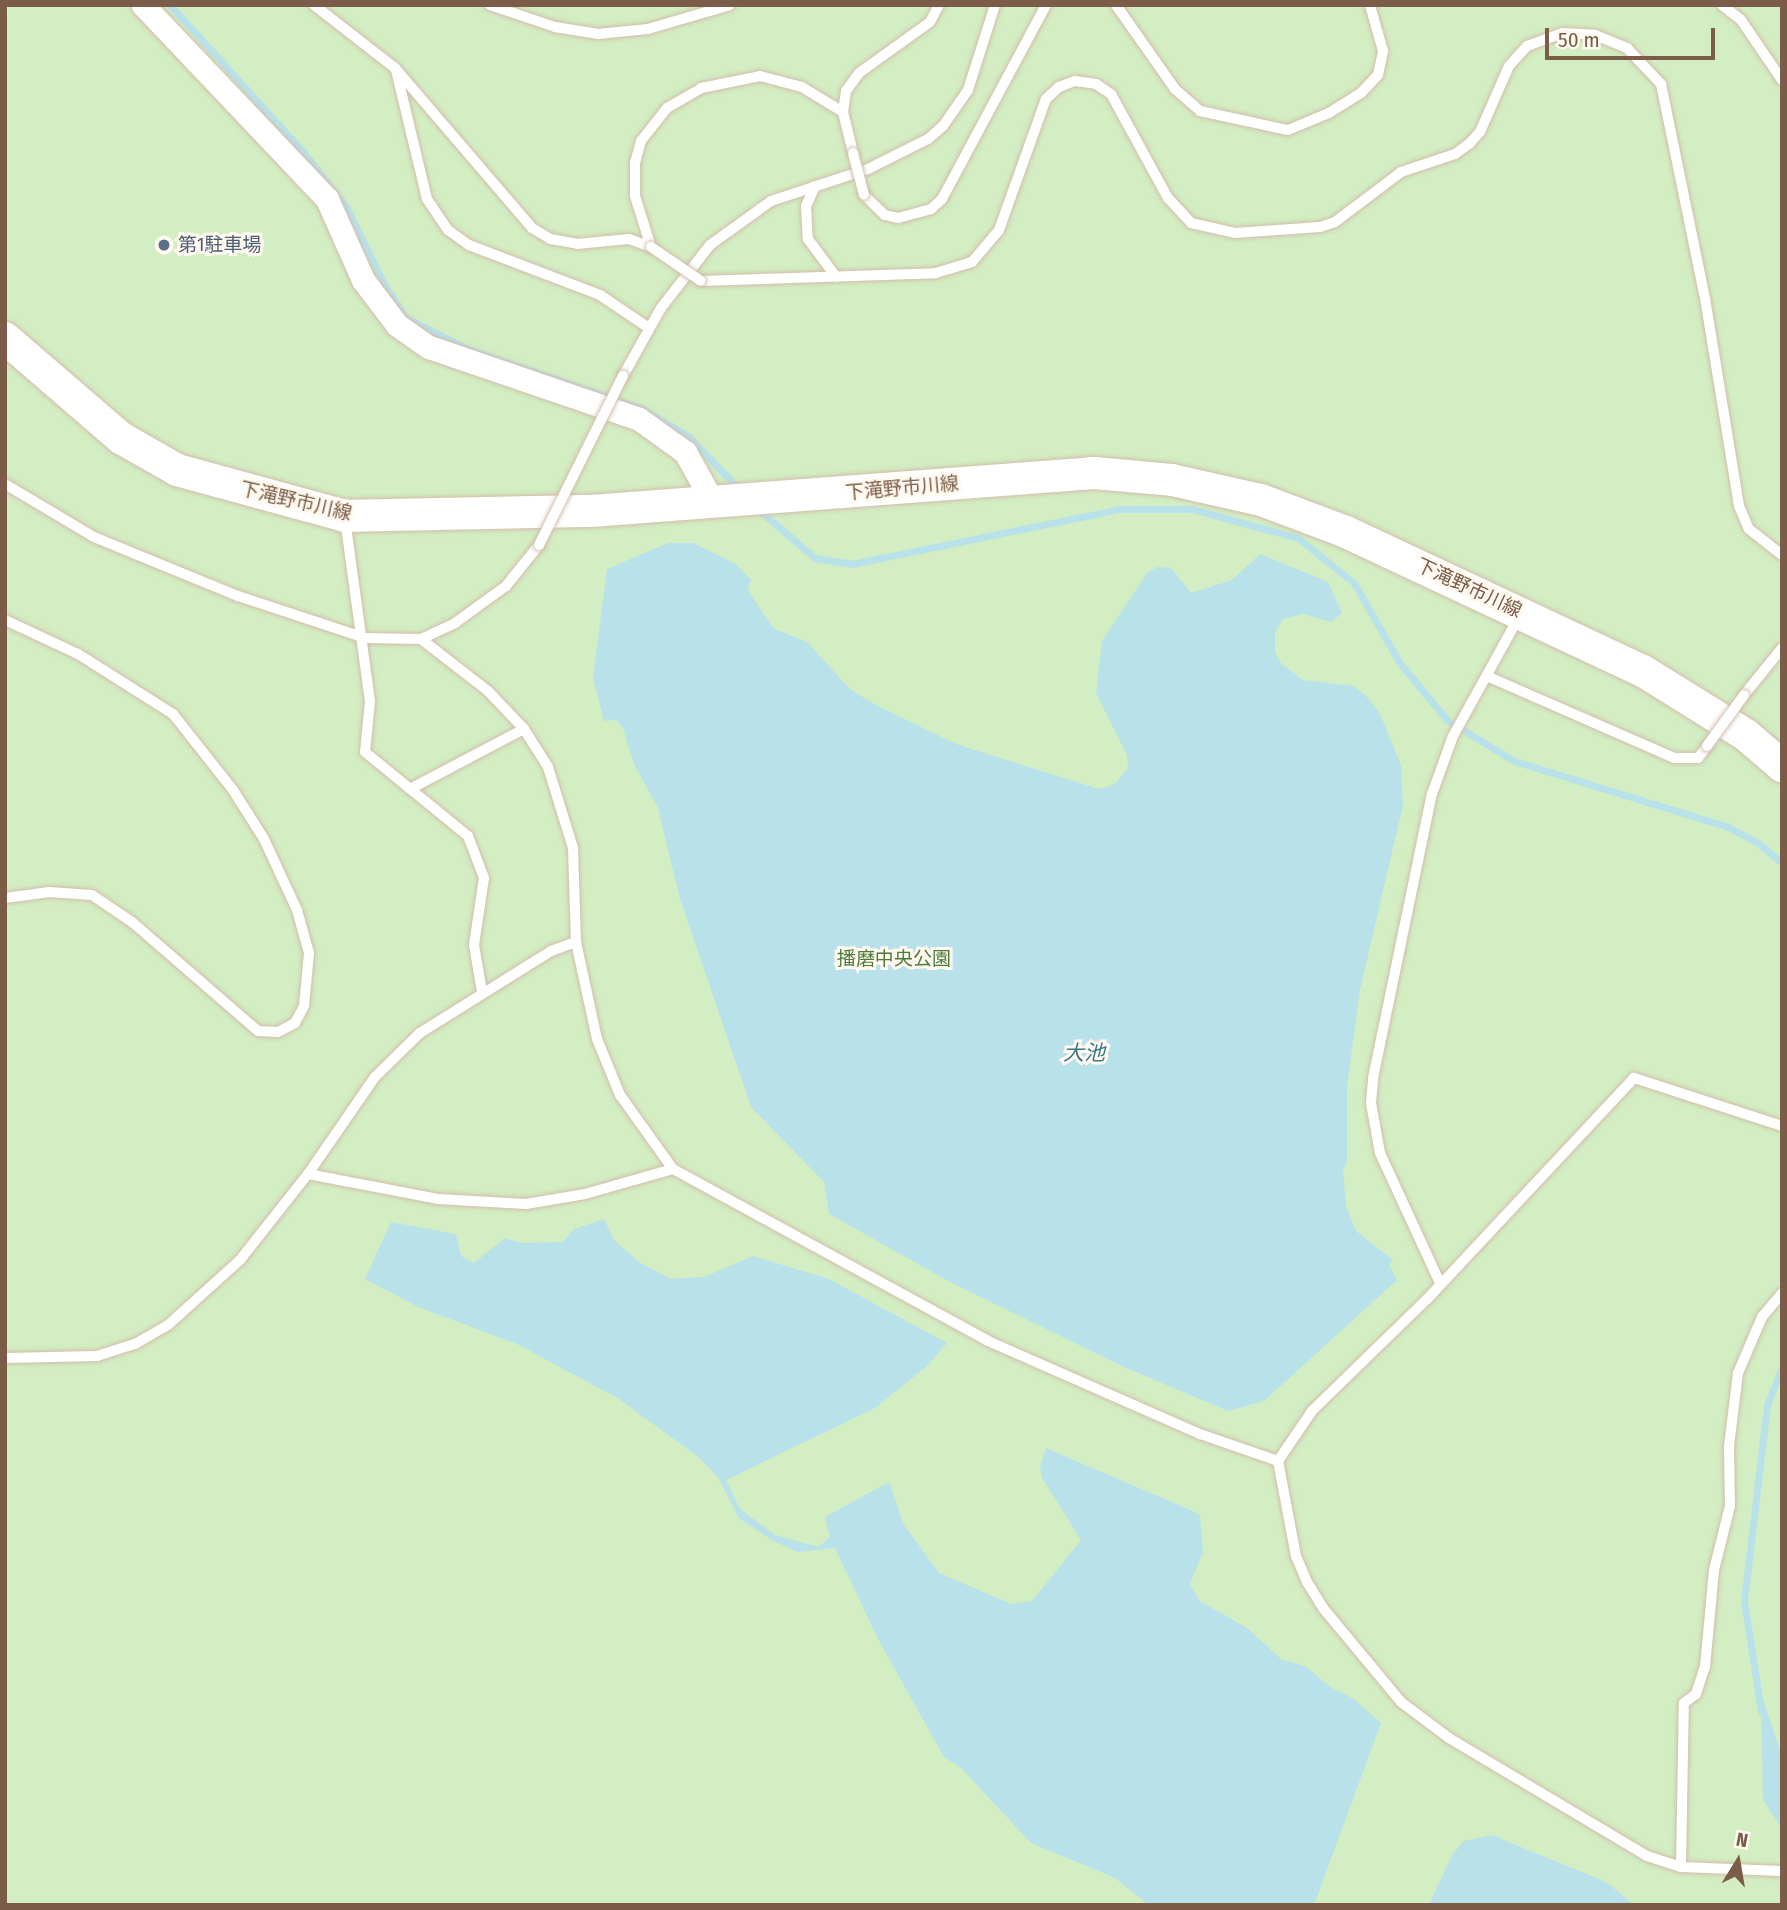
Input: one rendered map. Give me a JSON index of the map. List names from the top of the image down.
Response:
{
  "streets": {
    "main road": ["下滝野市川線"]
  },
  "water": ["大池"],
  "parks": ["播磨中央公園"],
  "places": ["第1駐車場"],
  "scale_bar": "50 m",
  "north": "top"
}
